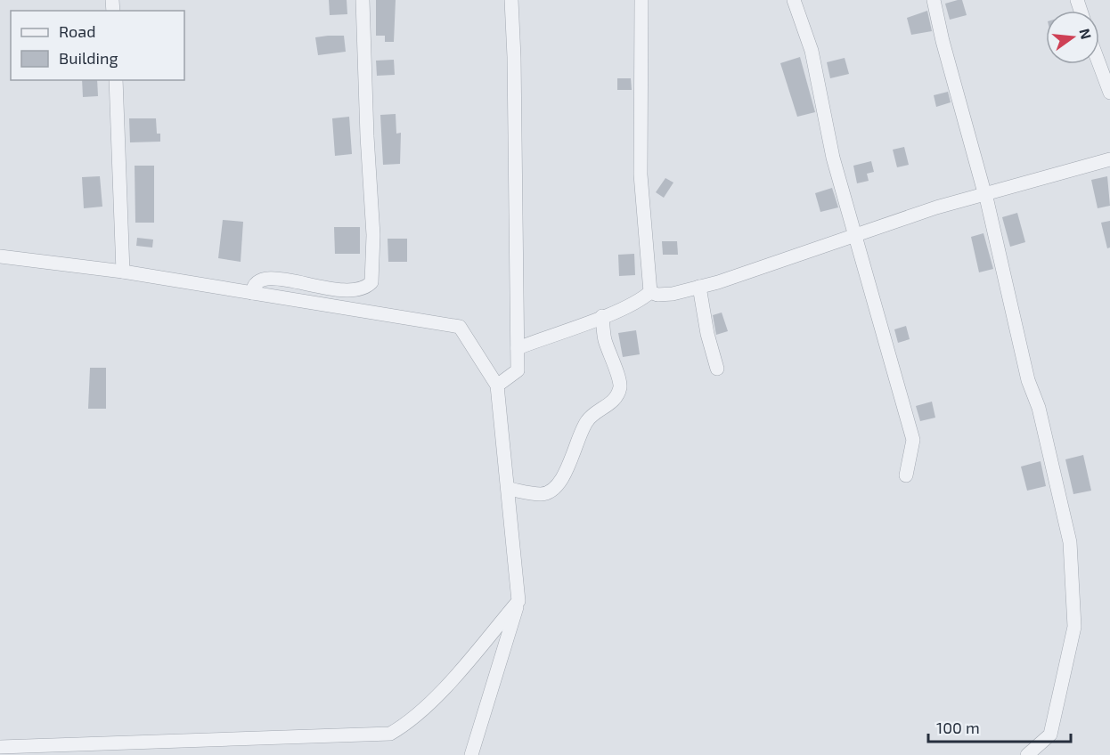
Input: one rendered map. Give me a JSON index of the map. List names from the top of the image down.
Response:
{
  "legend": ["Road", "Building"],
  "scale_bar": "100 m",
  "north": "right"
}
